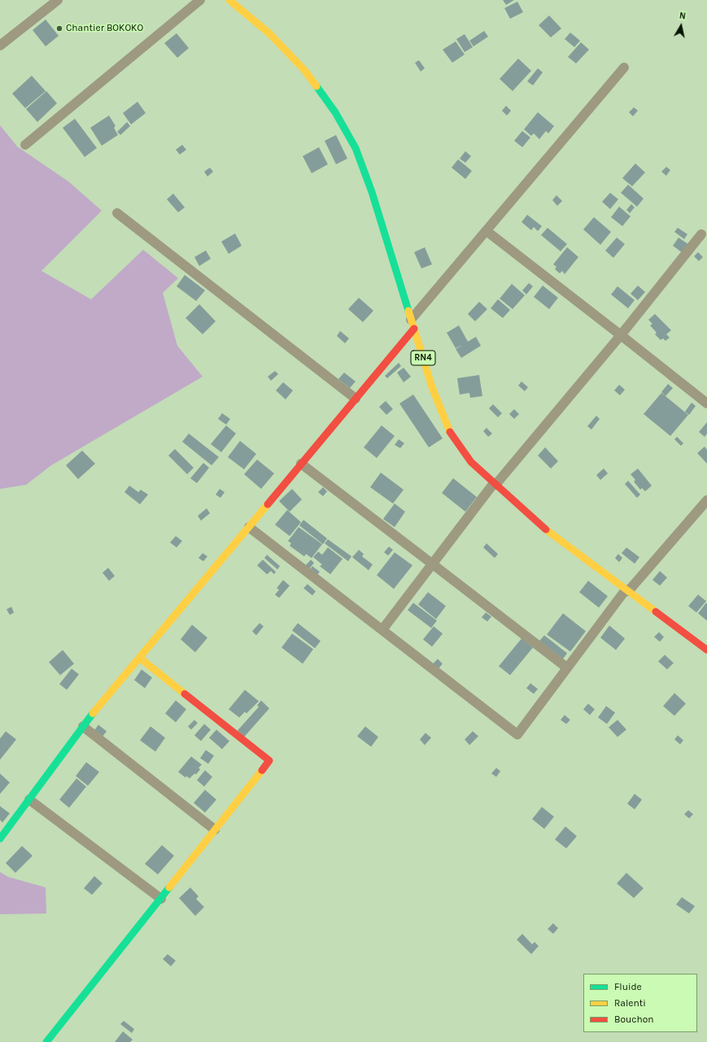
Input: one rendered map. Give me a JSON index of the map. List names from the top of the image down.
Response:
{
  "streets": {
    "main road": ["RN4"]
  },
  "places": ["Chantier BOKOKO"],
  "legend": ["Fluide", "Ralenti", "Bouchon"],
  "north": "top"
}
